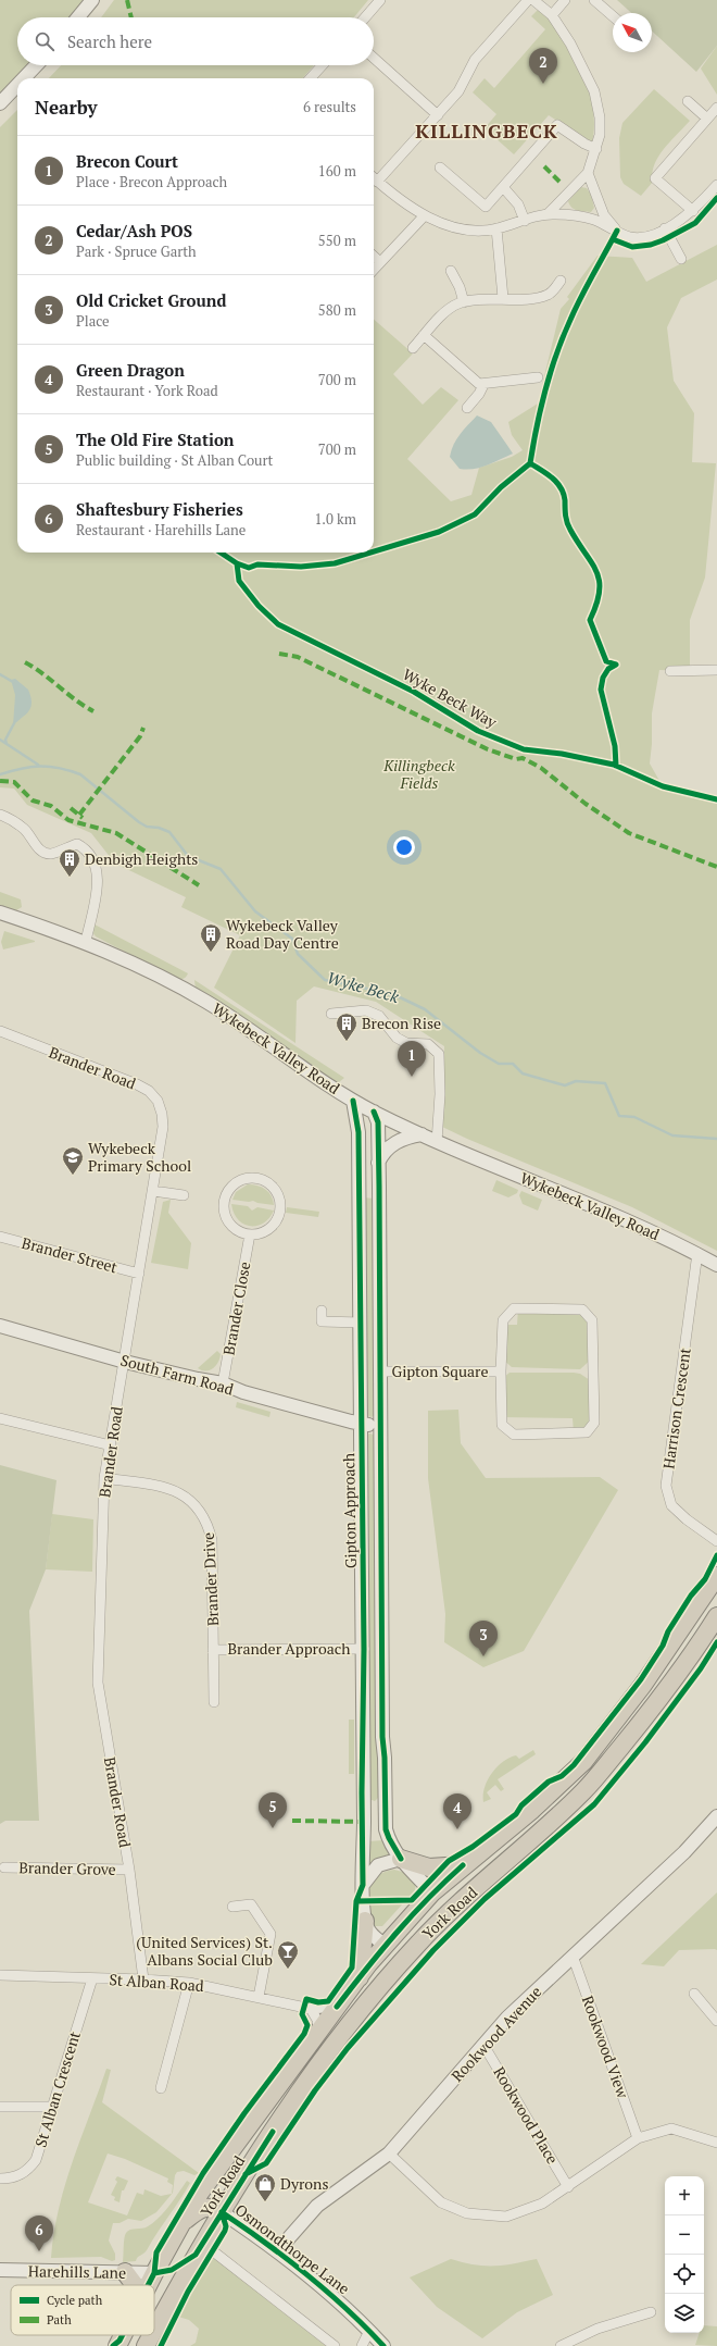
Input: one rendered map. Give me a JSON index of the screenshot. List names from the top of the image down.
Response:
{
  "streets": {
    "highway": ["York Road"],
    "street": [
      "Wykebeck Valley Road",
      "Brander Road",
      "Brander Street",
      "Brander Close",
      "Gipton Square",
      "South Farm Road",
      "Harrison Crescent",
      "Gipton Approach",
      "Brander Drive",
      "Brander Approach",
      "Brander Grove",
      "St Alban Road",
      "Rookwood Avenue",
      "Rookwood View",
      "St Alban Crescent",
      "Rookwood Place",
      "Osmondthorpe Lane",
      "Harehills Lane"
    ],
    "cycle path": ["Wyke Beck Way"]
  },
  "crossings": [
    ["Wykebeck Valley Road", "Harrison Crescent"],
    ["Wykebeck Valley Road", "Gipton Approach"],
    ["Brander Road", "Brander Street"],
    ["Brander Road", "South Farm Road"],
    ["Brander Road", "Brander Drive"],
    ["Brander Road", "Brander Grove"],
    ["Brander Road", "St Alban Road"],
    ["Brander Close", "South Farm Road"],
    ["Gipton Square", "Gipton Approach"],
    ["South Farm Road", "Gipton Approach"],
    ["Gipton Approach", "Brander Approach"],
    ["Gipton Approach", "York Road"],
    ["Brander Drive", "Brander Approach"],
    ["York Road", "St Alban Road"],
    ["York Road", "Osmondthorpe Lane"],
    ["York Road", "Harehills Lane"],
    ["St Alban Road", "St Alban Crescent"],
    ["Rookwood Avenue", "Rookwood View"],
    ["Rookwood Avenue", "Rookwood Place"],
    ["Rookwood Avenue", "Osmondthorpe Lane"]
  ],
  "districts": ["KILLINGBECK"],
  "water": ["Wyke Beck"],
  "parks": ["Killingbeck Fields"],
  "places": {
    "building": ["Denbigh Heights", "Wykebeck Valley Road Day Centre", "Brecon Rise"],
    "school or university": ["Wykebeck Primary School"],
    "bar": ["(United Services) St. Albans Social Club"],
    "shop": ["Dyrons"]
  },
  "legend": ["Cycle path", "Path"],
  "north": "top left",
  "page": {
    "search": "Search here",
    "pins": [
      "2",
      "1",
      "3",
      "5",
      "4",
      "6"
    ],
    "heading": ["Nearby", "6 results"],
    "list": [
      {
        "mark": "1",
        "name": "Brecon Court",
        "note": "Place · Brecon Approach",
        "value": "160 m"
      },
      {
        "mark": "2",
        "name": "Cedar/Ash POS",
        "note": "Park · Spruce Garth",
        "value": "550 m"
      },
      {
        "mark": "3",
        "name": "Old Cricket Ground",
        "note": "Place",
        "value": "580 m"
      },
      {
        "mark": "4",
        "name": "Green Dragon",
        "note": "Restaurant · York Road",
        "value": "700 m"
      },
      {
        "mark": "5",
        "name": "The Old Fire Station",
        "note": "Public building · St Alban Court",
        "value": "700 m"
      },
      {
        "mark": "6",
        "name": "Shaftesbury Fisheries",
        "note": "Restaurant · Harehills Lane",
        "value": "1.0 km"
      }
    ],
    "map_buttons": ["+", "−"]
  }
}
